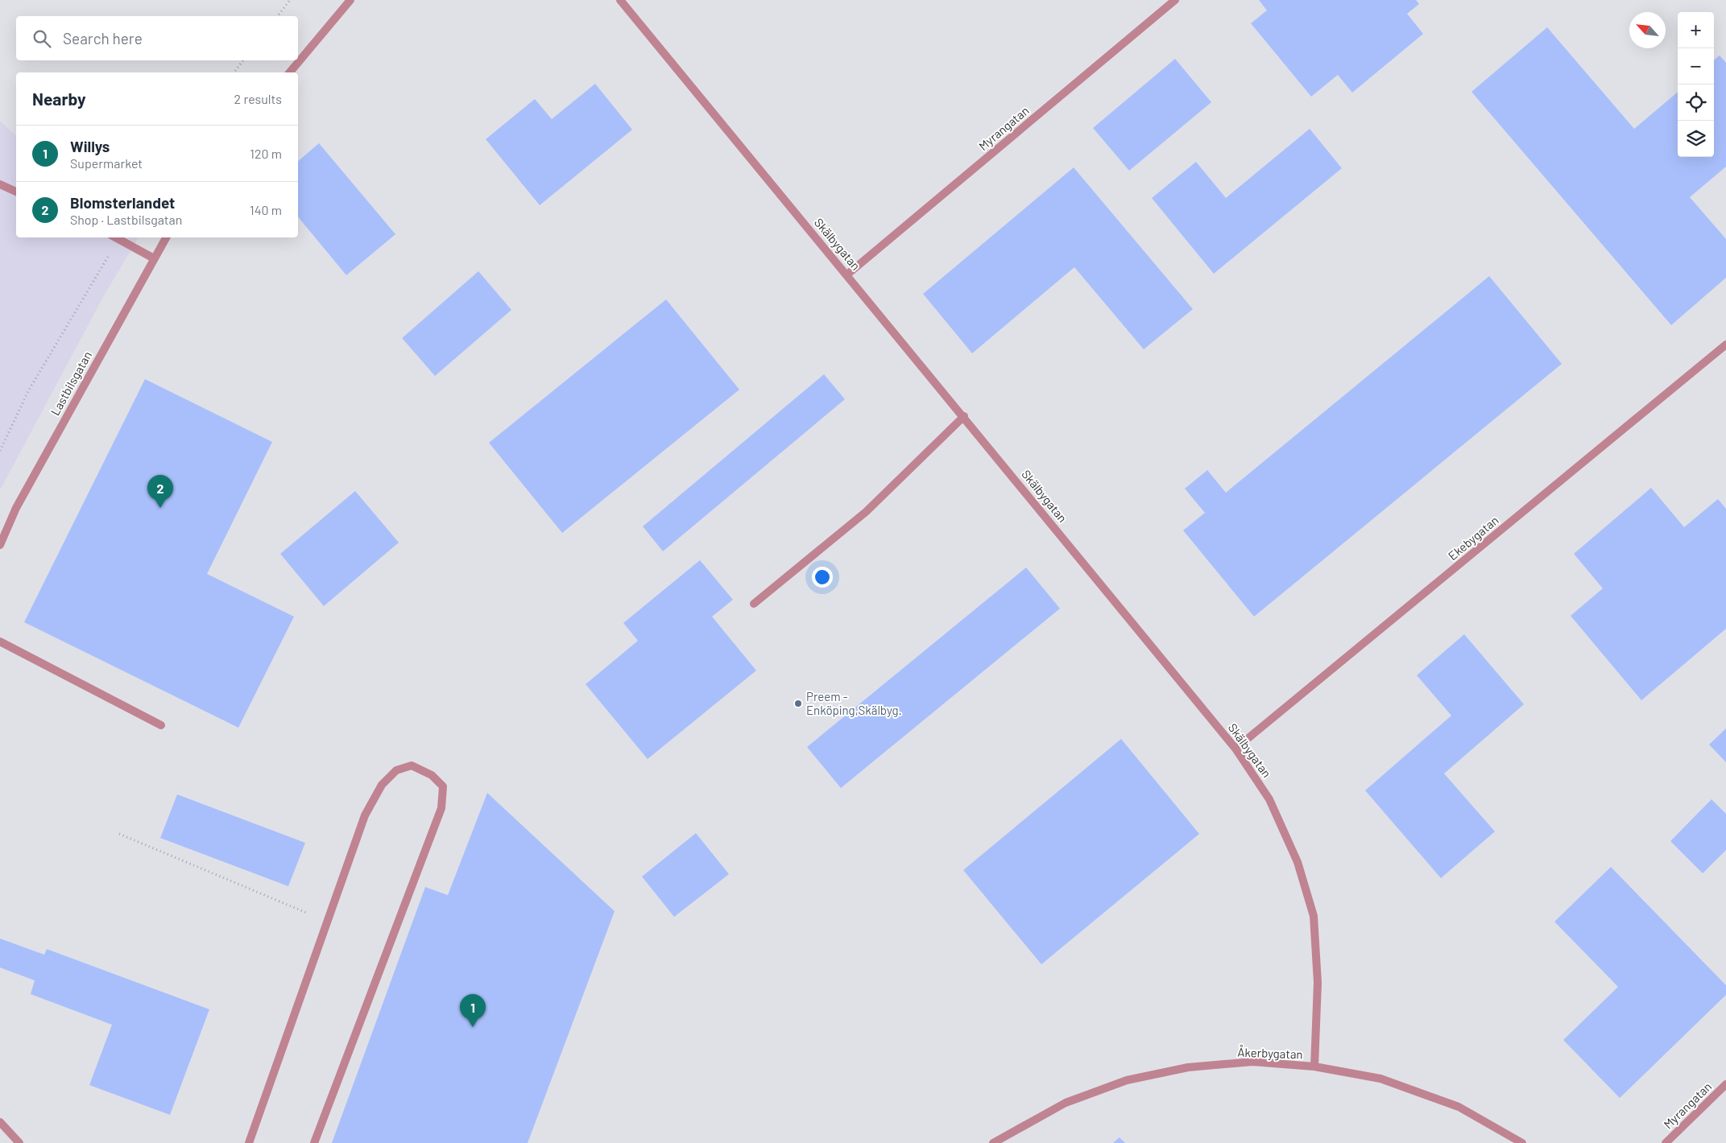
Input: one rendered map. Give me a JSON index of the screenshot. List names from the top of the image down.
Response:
{
  "streets": {
    "street": [
      "Myrangatan",
      "Skälbygatan",
      "Lastbilsgatan",
      "Ekebygatan",
      "Åkerbygatan"
    ]
  },
  "crossings": [
    ["Myrangatan", "Skälbygatan"],
    ["Skälbygatan", "Ekebygatan"],
    ["Skälbygatan", "Åkerbygatan"]
  ],
  "places": ["Preem - Enköping,Skälbyg."],
  "north": "top left",
  "page": {
    "map_buttons": ["+", "−"],
    "search": "Search here",
    "heading": ["Nearby", "2 results"],
    "list": [
      {
        "mark": "1",
        "name": "Willys",
        "note": "Supermarket",
        "value": "120 m"
      },
      {
        "mark": "2",
        "name": "Blomsterlandet",
        "note": "Shop · Lastbilsgatan",
        "value": "140 m"
      }
    ],
    "pins": ["2", "1"]
  }
}
